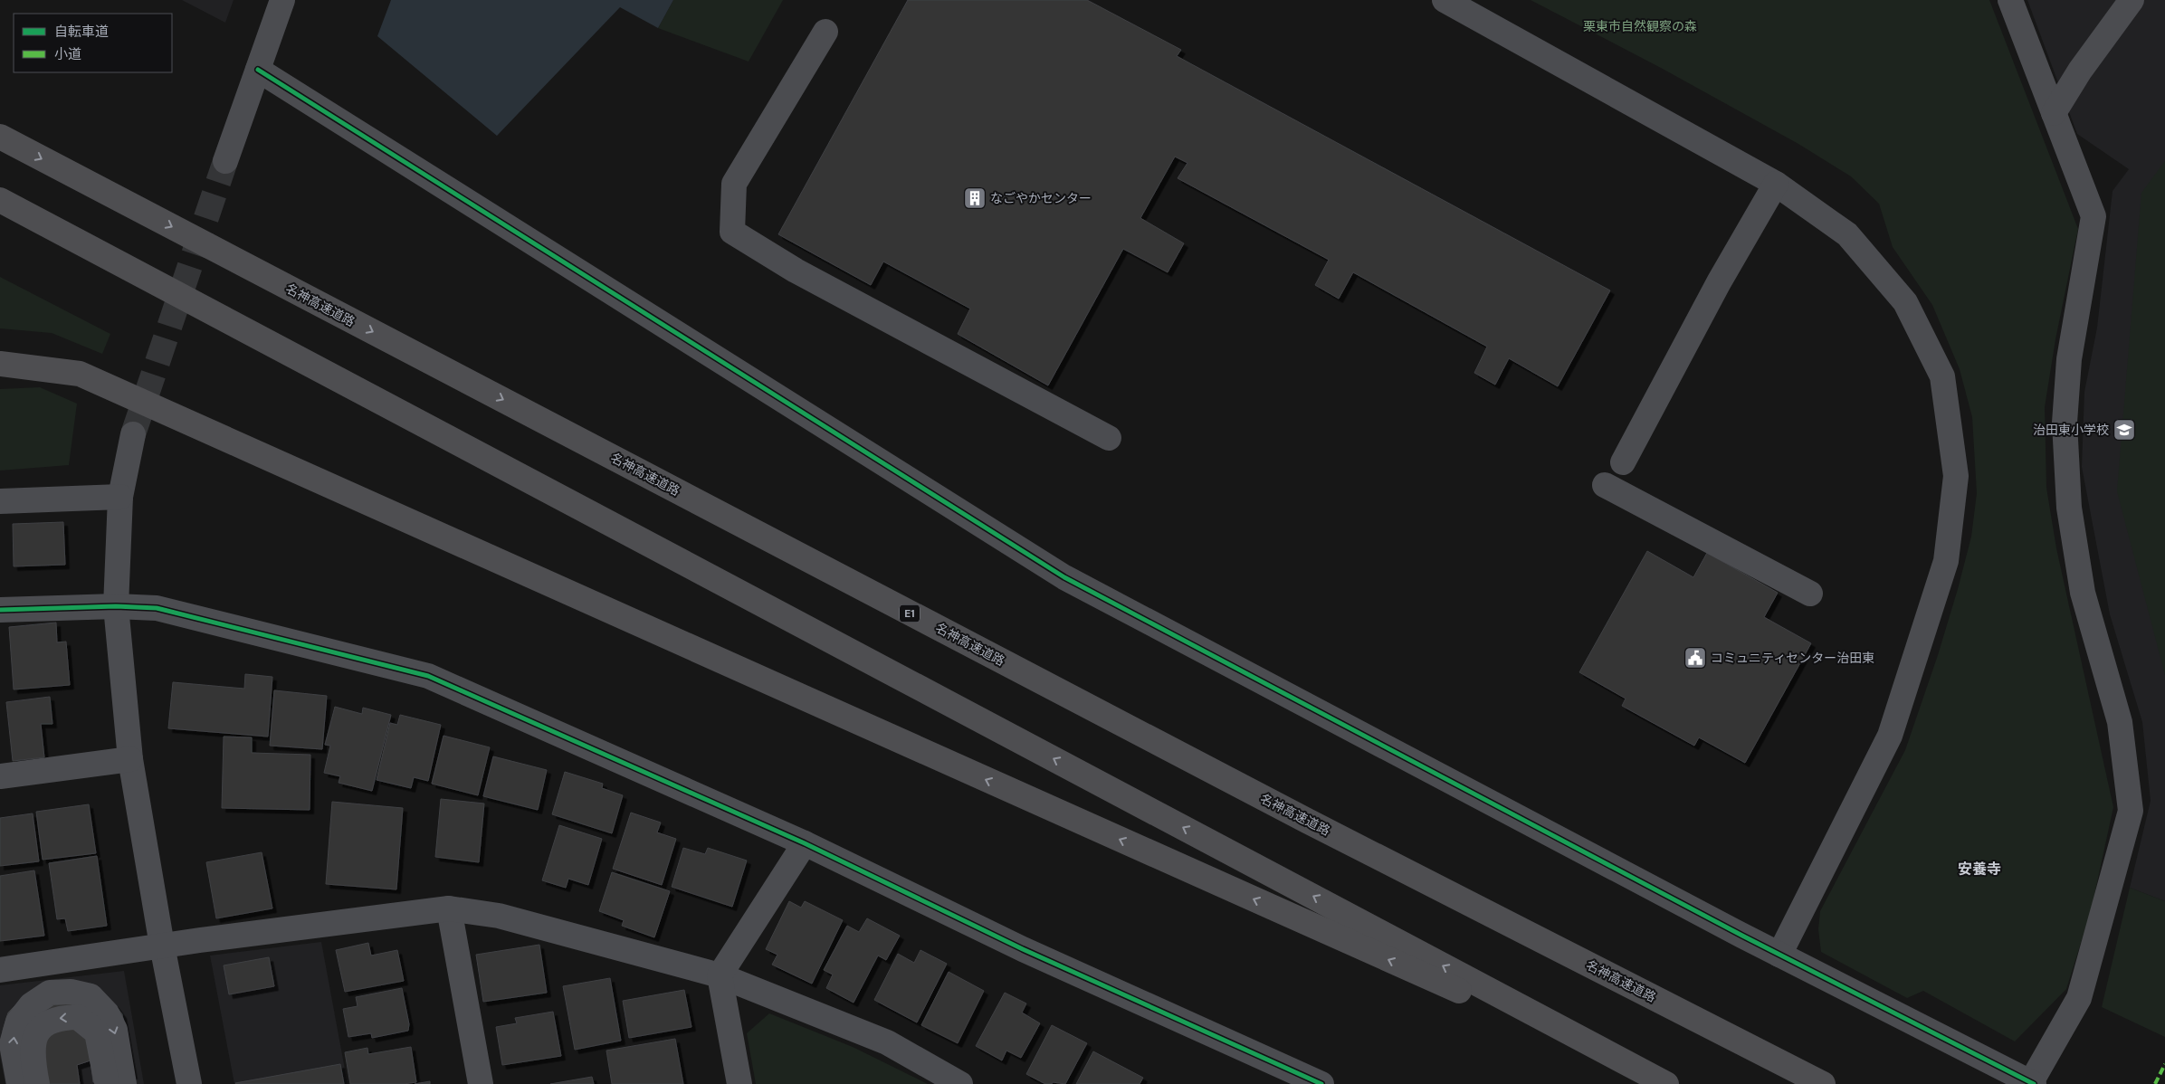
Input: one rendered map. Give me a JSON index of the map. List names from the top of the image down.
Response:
{
  "streets": {
    "highway": ["名神高速道路", "E1"]
  },
  "districts": ["安養寺"],
  "parks": ["栗東市自然観察の森"],
  "places": {
    "building": ["なごやかセンター"],
    "school or university": ["治田東小学校"],
    "public building": ["コミュニティセンター治田東"]
  },
  "legend": ["自転車道", "小道"]
}
